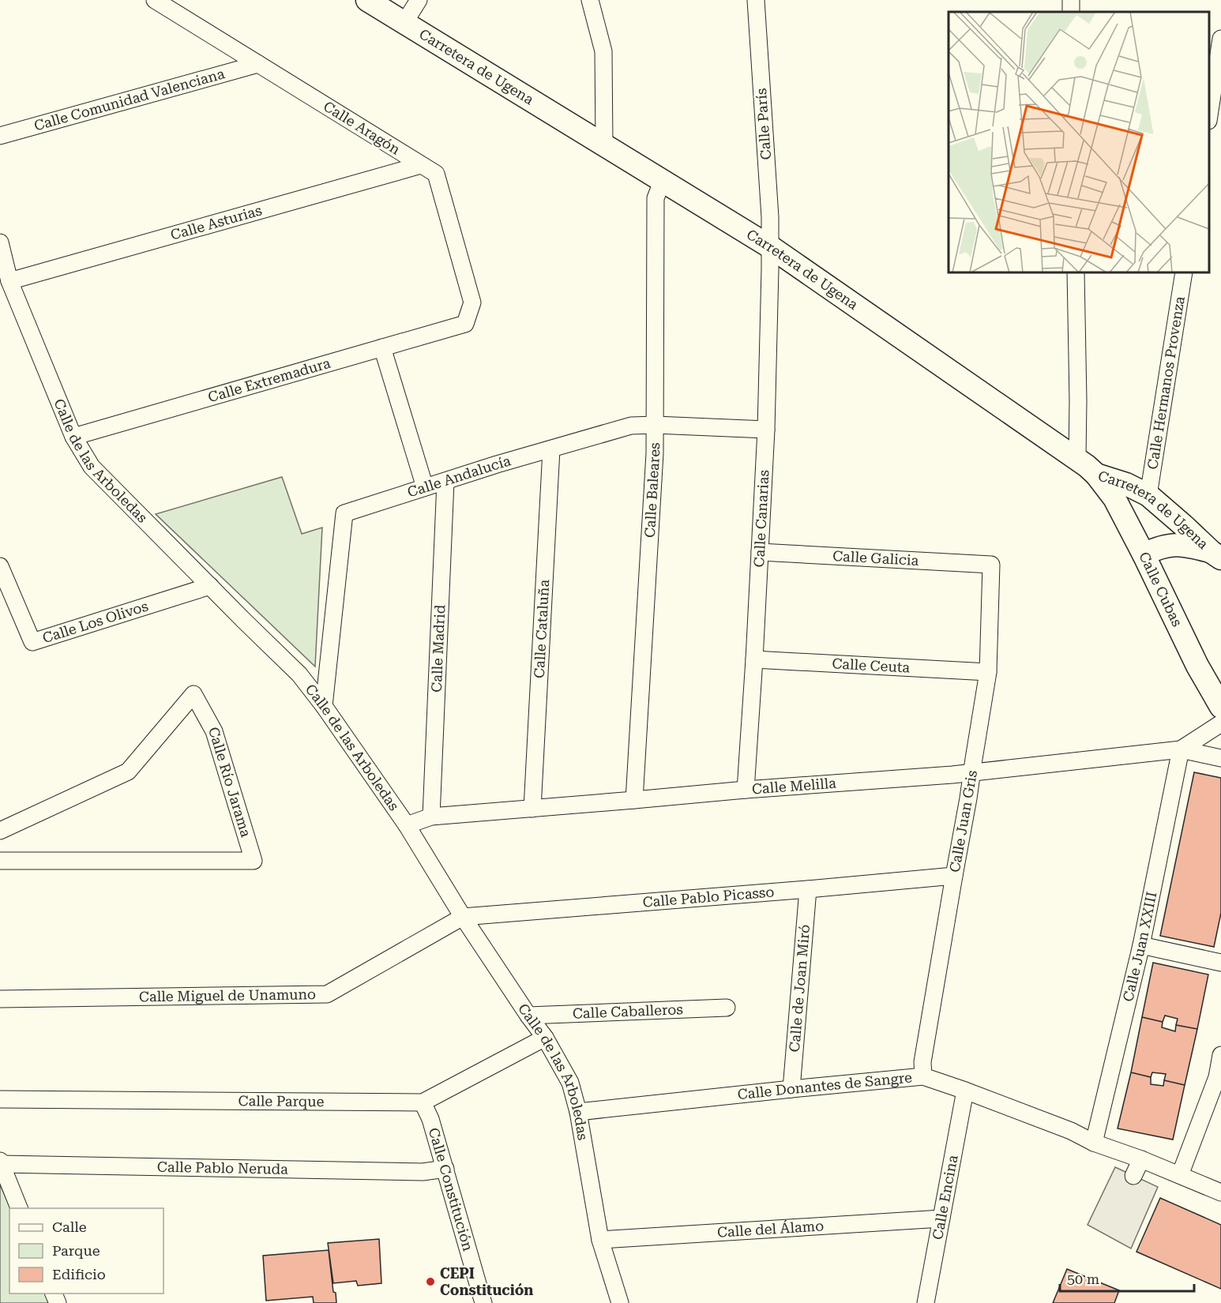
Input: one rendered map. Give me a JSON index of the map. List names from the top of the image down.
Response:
{
  "streets": {
    "main road": ["Carretera de Ugena", "Calle Cubas"],
    "street": [
      "Calle Comunidad Valenciana",
      "Calle París",
      "Calle Aragón",
      "Calle Asturias",
      "Calle Extremadura",
      "Calle Hermanos Provenza",
      "Calle de las Arboledas",
      "Calle Andalucía",
      "Calle Baleares",
      "Calle Canarias",
      "Calle Galicia",
      "Calle Los Olivos",
      "Calle Cataluña",
      "Calle Madrid",
      "Calle Ceuta",
      "Calle Río Jarama",
      "Calle Melilla",
      "Calle Juan Gris",
      "Calle Pablo Picasso",
      "Calle Juan XXIII",
      "Calle de Joan Miró",
      "Calle Miguel de Unamuno",
      "Calle Caballeros",
      "Calle Donantes de Sangre",
      "Calle Parque",
      "Calle Pablo Neruda",
      "Calle Constitución",
      "Calle Encina",
      "Calle del Álamo"
    ]
  },
  "crossings": [
    ["Carretera de Ugena", "Calle París"],
    ["Carretera de Ugena", "Calle Hermanos Provenza"],
    ["Carretera de Ugena", "Calle Baleares"],
    ["Carretera de Ugena", "Calle Canarias"],
    ["Carretera de Ugena", "Calle Cubas"],
    ["Calle Comunidad Valenciana", "Calle Aragón"],
    ["Calle París", "Calle Canarias"],
    ["Calle Aragón", "Calle Asturias"],
    ["Calle Aragón", "Calle Extremadura"],
    ["Calle Asturias", "Calle de las Arboledas"],
    ["Calle Extremadura", "Calle de las Arboledas"],
    ["Calle de las Arboledas", "Calle Andalucía"],
    ["Calle de las Arboledas", "Calle Los Olivos"],
    ["Calle de las Arboledas", "Calle Melilla"],
    ["Calle de las Arboledas", "Calle Pablo Picasso"],
    ["Calle de las Arboledas", "Calle Miguel de Unamuno"],
    ["Calle de las Arboledas", "Calle Caballeros"],
    ["Calle de las Arboledas", "Calle Donantes de Sangre"],
    ["Calle de las Arboledas", "Calle Parque"],
    ["Calle de las Arboledas", "Calle del Álamo"],
    ["Calle Andalucía", "Calle Baleares"],
    ["Calle Andalucía", "Calle Canarias"],
    ["Calle Andalucía", "Calle Cataluña"],
    ["Calle Andalucía", "Calle Madrid"],
    ["Calle Baleares", "Calle Melilla"],
    ["Calle Canarias", "Calle Galicia"],
    ["Calle Canarias", "Calle Ceuta"],
    ["Calle Canarias", "Calle Melilla"],
    ["Calle Galicia", "Calle Juan Gris"],
    ["Calle Cataluña", "Calle Melilla"],
    ["Calle Madrid", "Calle Melilla"],
    ["Calle Ceuta", "Calle Juan Gris"],
    ["Calle Melilla", "Calle Juan Gris"],
    ["Calle Melilla", "Calle Juan XXIII"],
    ["Calle Juan Gris", "Calle Pablo Picasso"],
    ["Calle Juan Gris", "Calle Donantes de Sangre"],
    ["Calle Pablo Picasso", "Calle de Joan Miró"],
    ["Calle Pablo Picasso", "Calle Miguel de Unamuno"],
    ["Calle Juan XXIII", "Calle Donantes de Sangre"],
    ["Calle de Joan Miró", "Calle Donantes de Sangre"],
    ["Calle Donantes de Sangre", "Calle Encina"],
    ["Calle Parque", "Calle Constitución"],
    ["Calle Pablo Neruda", "Calle Constitución"],
    ["Calle Encina", "Calle del Álamo"]
  ],
  "places": ["CEPI Constitución"],
  "legend": ["Calle", "Parque", "Edificio"],
  "scale_bar": "50 m"
}
